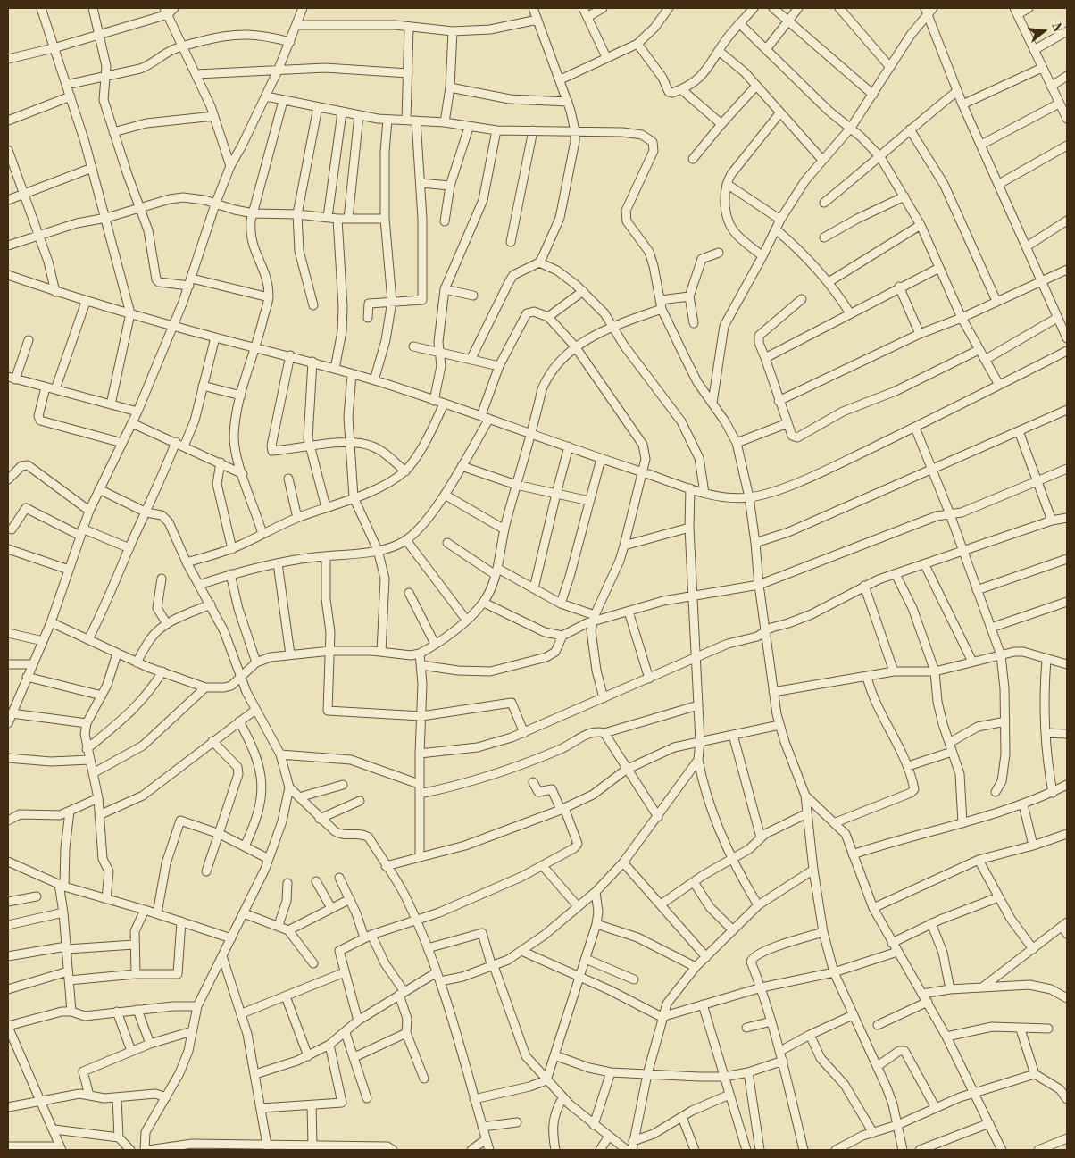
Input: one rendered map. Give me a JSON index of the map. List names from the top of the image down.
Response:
{
  "north": "right"
}
